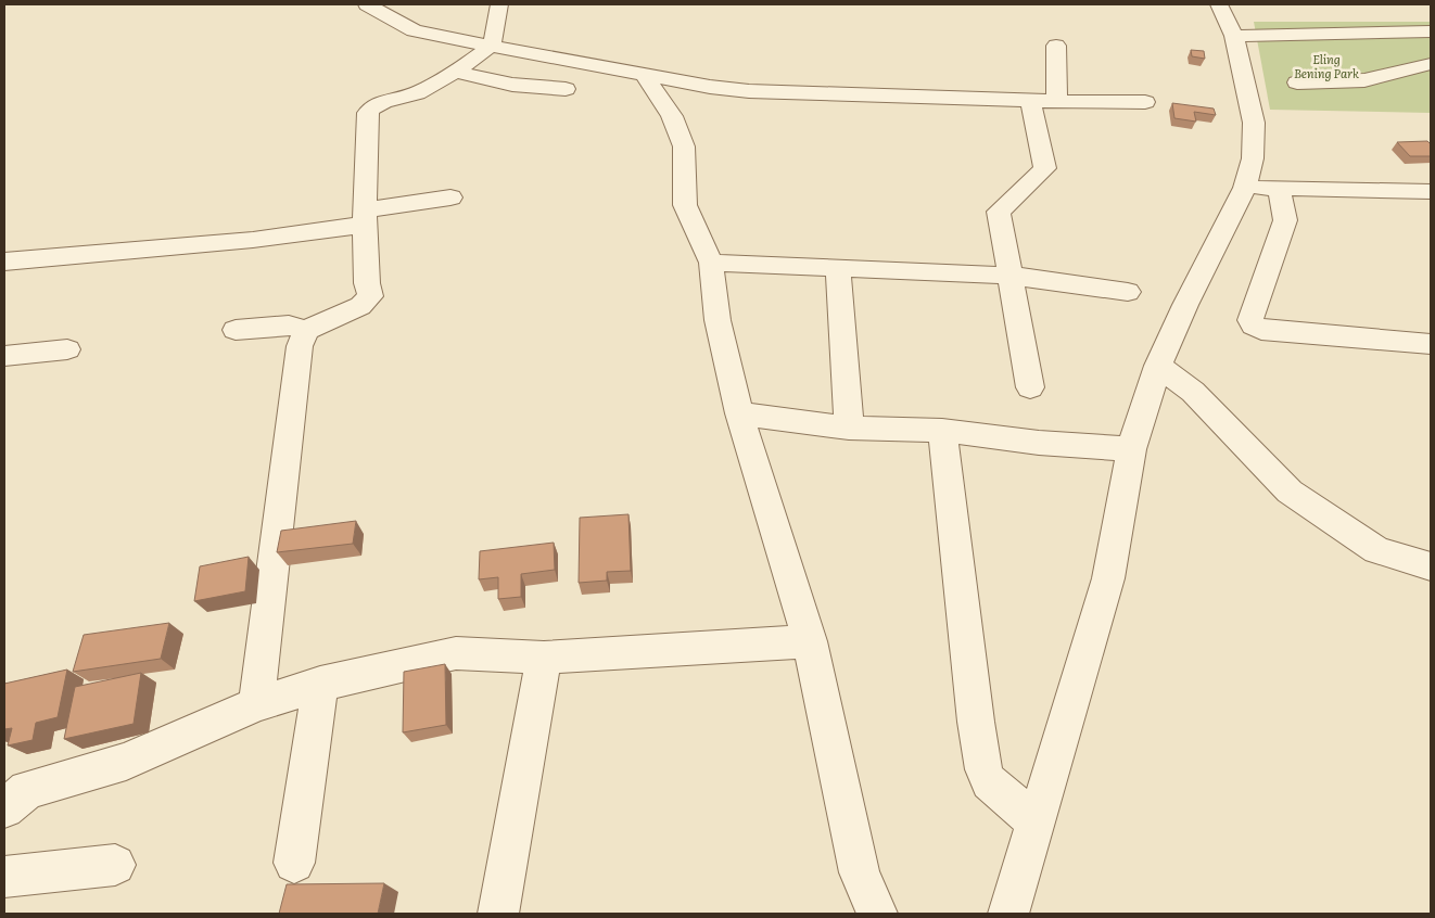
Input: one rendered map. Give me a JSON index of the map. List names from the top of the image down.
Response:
{
  "parks": ["Eling Bening Park"]
}
